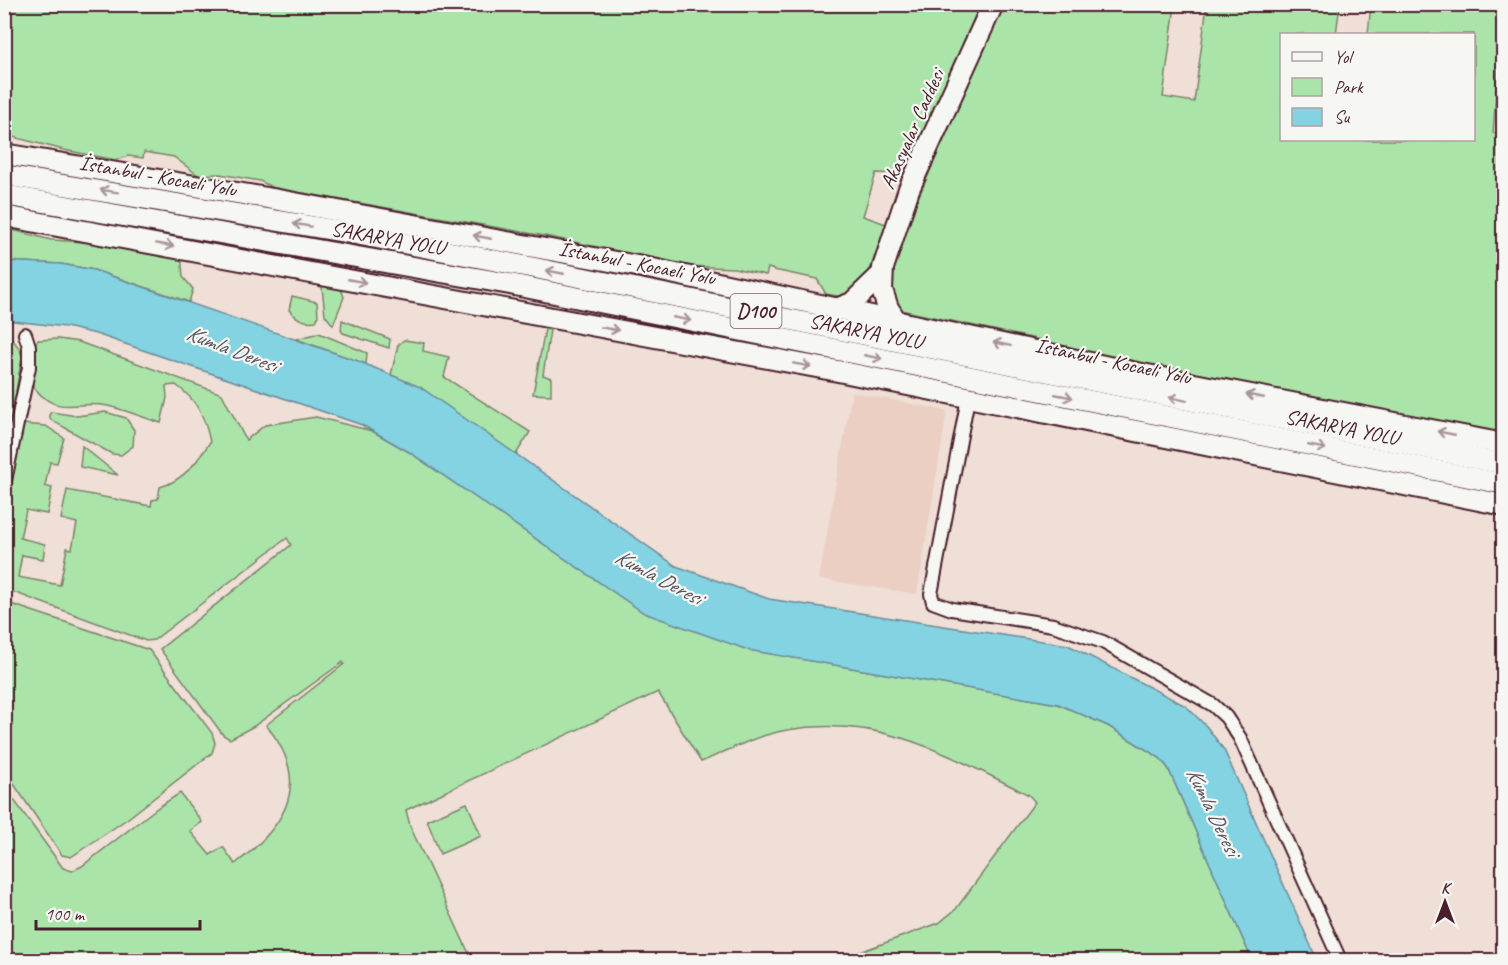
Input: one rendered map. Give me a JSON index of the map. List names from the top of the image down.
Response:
{
  "streets": {
    "main road": [
      "Akasyalar Caddesi",
      "İstanbul - Kocaeli Yolu",
      "SAKARYA YOLU",
      "D100"
    ]
  },
  "water": ["Kumla Deresi"],
  "legend": ["Yol", "Park", "Su"],
  "scale_bar": "100 m",
  "north": "top"
}
